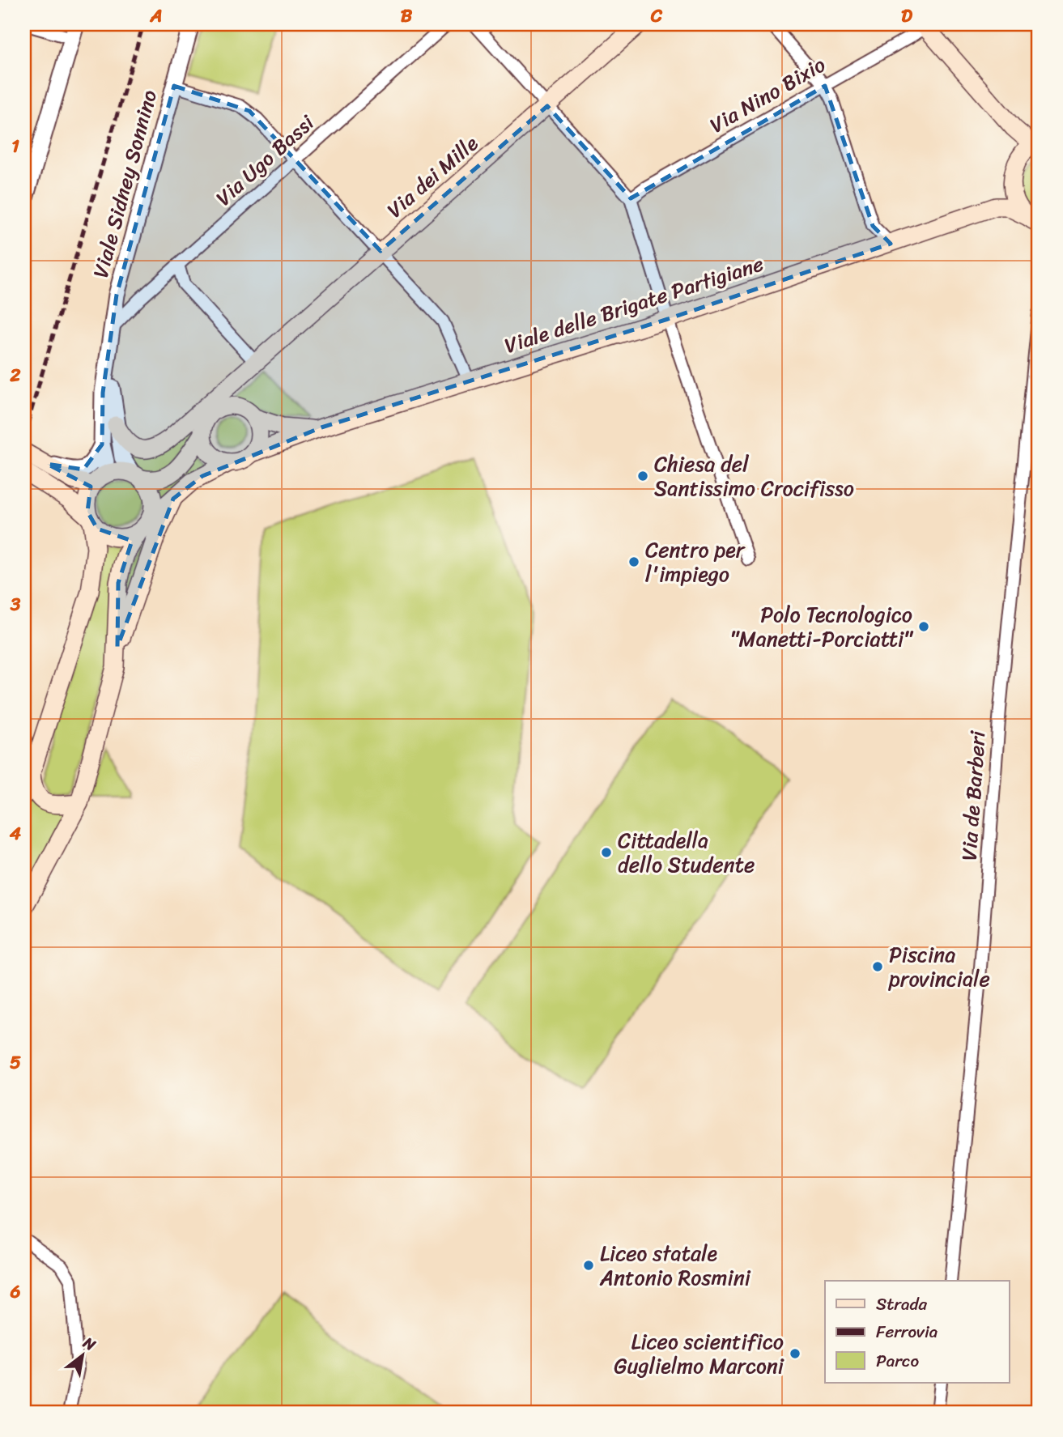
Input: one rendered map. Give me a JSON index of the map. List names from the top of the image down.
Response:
{
  "streets": {
    "main road": ["Via dei Mille", "Viale delle Brigate Partigiane"],
    "street": [
      "Via Nino Bixio",
      "Via Ugo Bassi",
      "Viale Sidney Sonnino",
      "Via de Barberi"
    ]
  },
  "crossings": [
    ["Via Ugo Bassi", "Viale Sidney Sonnino"],
    ["Via dei Mille", "Viale delle Brigate Partigiane"]
  ],
  "places": [
    "Chiesa del Santissimo Crocifisso",
    "Centro per l'impiego",
    "Polo Tecnologico \"Manetti-Porciatti\"",
    "Cittadella dello Studente",
    "Piscina provinciale",
    "Liceo statale Antonio Rosmini",
    "Liceo scientifico Guglielmo Marconi"
  ],
  "legend": ["Strada", "Ferrovia", "Parco"],
  "north": "top right",
  "grid": {
    "columns": [
      "A",
      "B",
      "C",
      "D"
    ],
    "rows": [
      "1",
      "2",
      "3",
      "4",
      "5",
      "6"
    ]
  }
}
